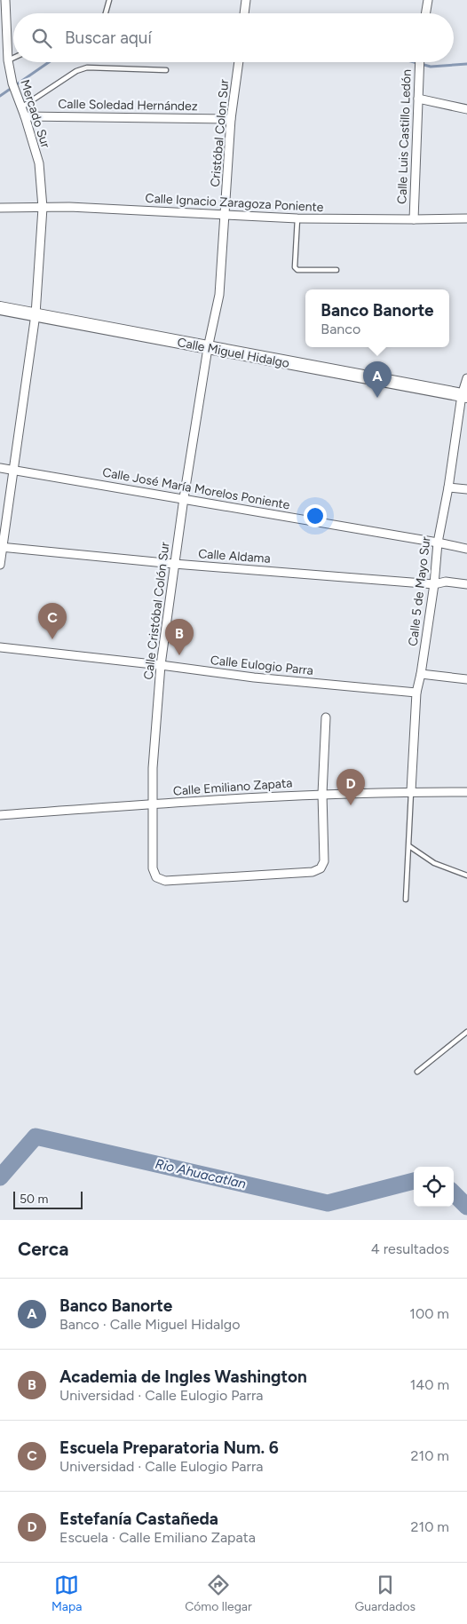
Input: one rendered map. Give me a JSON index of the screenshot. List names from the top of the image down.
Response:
{
  "streets": {
    "main road": ["Calle Miguel Hidalgo"],
    "street": [
      "Calle Soledad Hernández",
      "Mercado Sur",
      "Cristóbal Colon Sur",
      "Calle Luis Castillo Ledón",
      "Calle Ignacio Zaragoza Poniente",
      "Calle José María Morelos Poniente",
      "Calle Aldama",
      "Calle 5 de Mayo Sur",
      "Calle Cristóbal Colón Sur",
      "Calle Eulogio Parra",
      "Calle Emiliano Zapata"
    ]
  },
  "crossings": [
    ["Calle Soledad Hernández", "Mercado Sur"],
    ["Calle Soledad Hernández", "Cristóbal Colon Sur"],
    ["Mercado Sur", "Calle Ignacio Zaragoza Poniente"],
    ["Mercado Sur", "Calle Miguel Hidalgo"],
    ["Mercado Sur", "Calle José María Morelos Poniente"],
    ["Mercado Sur", "Calle Aldama"],
    ["Cristóbal Colon Sur", "Calle Ignacio Zaragoza Poniente"],
    ["Cristóbal Colon Sur", "Calle Miguel Hidalgo"],
    ["Cristóbal Colon Sur", "Calle Cristóbal Colón Sur"],
    ["Calle Luis Castillo Ledón", "Calle Ignacio Zaragoza Poniente"],
    ["Calle Miguel Hidalgo", "Calle 5 de Mayo Sur"],
    ["Calle Miguel Hidalgo", "Calle Cristóbal Colón Sur"],
    ["Calle José María Morelos Poniente", "Calle 5 de Mayo Sur"],
    ["Calle José María Morelos Poniente", "Calle Cristóbal Colón Sur"],
    ["Calle Aldama", "Calle 5 de Mayo Sur"],
    ["Calle Aldama", "Calle Cristóbal Colón Sur"],
    ["Calle 5 de Mayo Sur", "Calle Eulogio Parra"],
    ["Calle 5 de Mayo Sur", "Calle Emiliano Zapata"],
    ["Calle Cristóbal Colón Sur", "Calle Eulogio Parra"],
    ["Calle Cristóbal Colón Sur", "Calle Emiliano Zapata"]
  ],
  "water": ["Rio Ahuacatlan"],
  "scale_bar": "50 m",
  "page": {
    "search": "Buscar aquí",
    "popup": ["Banco Banorte", "Banco"],
    "pins": [
      "A",
      "C",
      "B",
      "D"
    ],
    "scale": "50 m",
    "heading": ["Cerca", "4 resultados"],
    "list": [
      {
        "mark": "A",
        "name": "Banco Banorte",
        "note": "Banco · Calle Miguel Hidalgo",
        "value": "100 m"
      },
      {
        "mark": "B",
        "name": "Academia de Ingles Washington",
        "note": "Universidad · Calle Eulogio Parra",
        "value": "140 m"
      },
      {
        "mark": "C",
        "name": "Escuela Preparatoria Num. 6",
        "note": "Universidad · Calle Eulogio Parra",
        "value": "210 m"
      },
      {
        "mark": "D",
        "name": "Estefanía Castañeda",
        "note": "Escuela · Calle Emiliano Zapata",
        "value": "210 m"
      }
    ],
    "nav": ["Mapa", "Cómo llegar", "Guardados"]
  }
}
